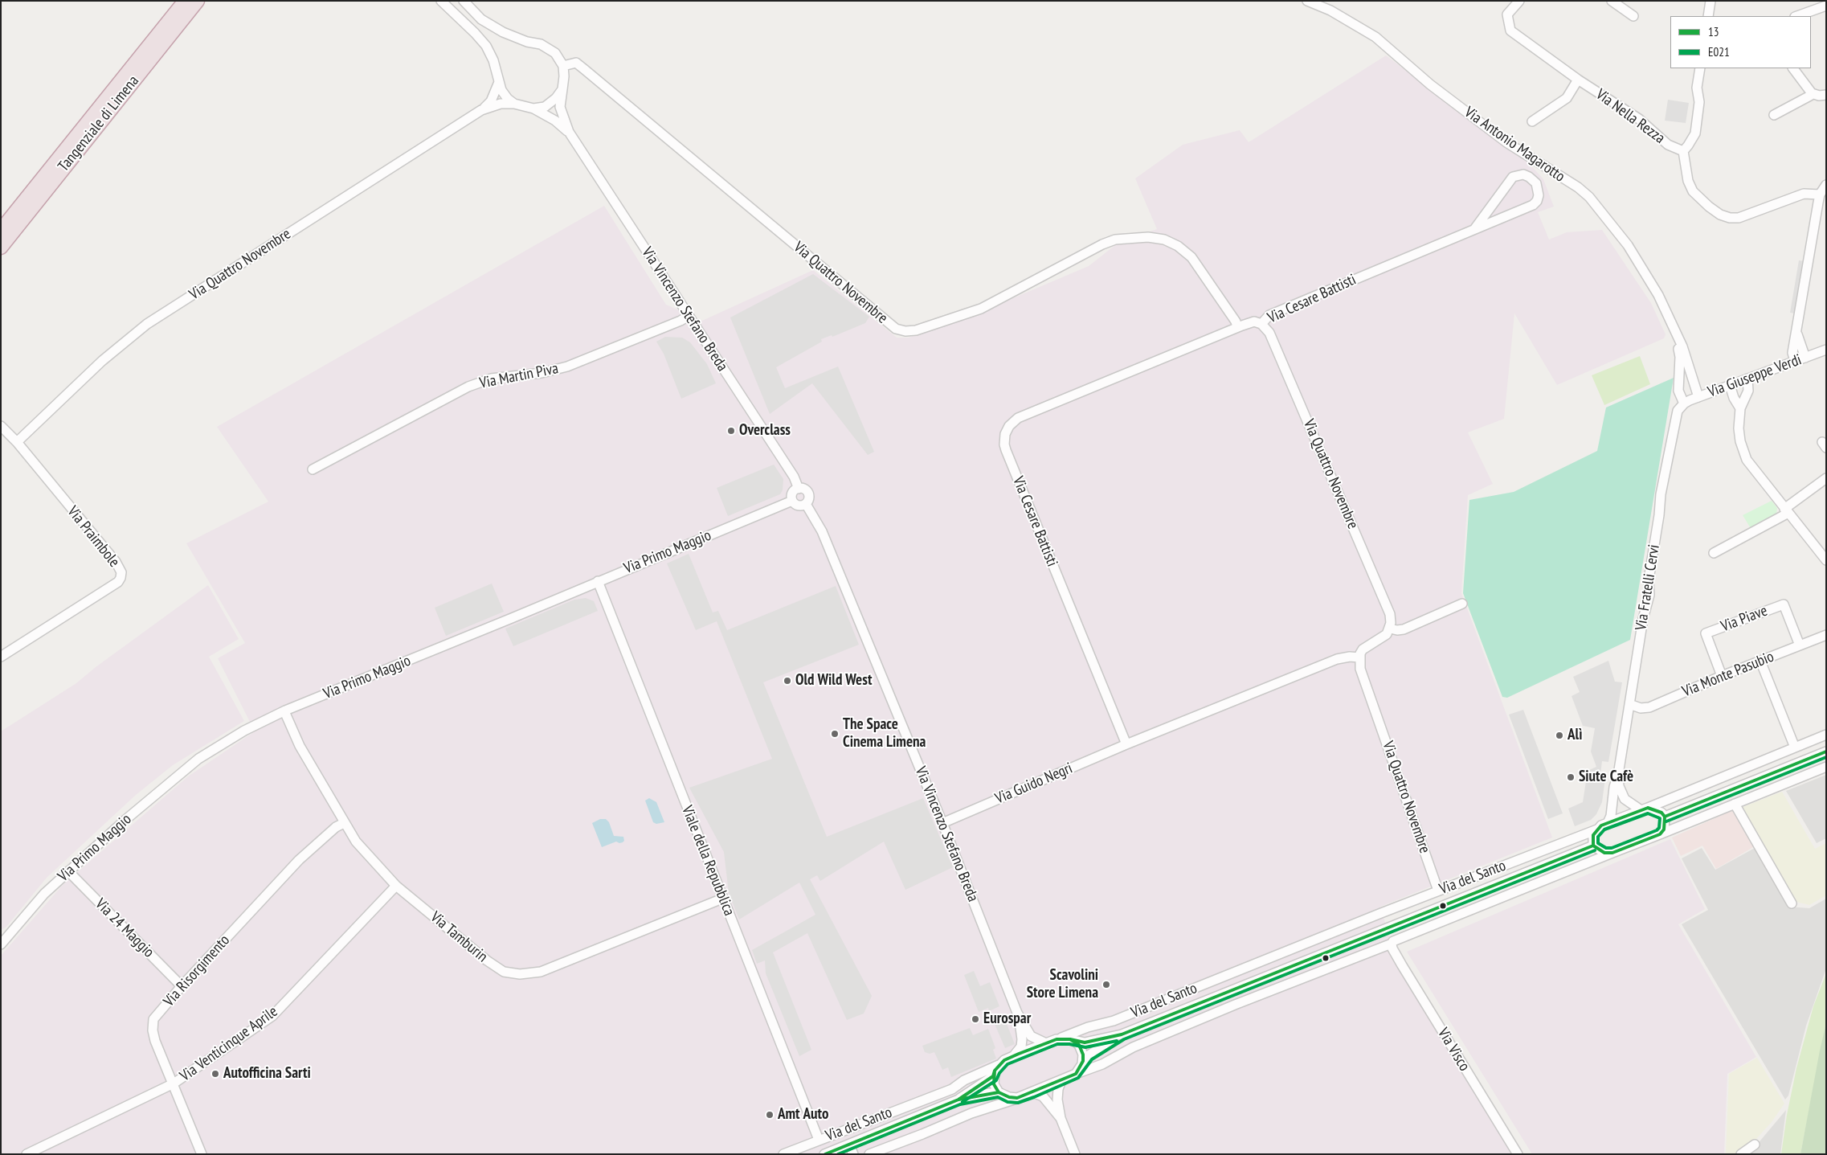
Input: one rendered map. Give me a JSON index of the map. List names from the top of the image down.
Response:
{
  "streets": {
    "highway": ["Tangenziale di Limena"],
    "street": [
      "Via Nella Rezza",
      "Via Antonio Magarotto",
      "Via Quattro Novembre",
      "Via Cesare Battisti",
      "Via Vincenzo Stefano Breda",
      "Via Martin Piva",
      "Via Giuseppe Verdi",
      "Via Praimbole",
      "Via Primo Maggio",
      "Via Fratelli Cervi",
      "Via Piave",
      "Via Monte Pasubio",
      "Via Guido Negri",
      "Viale della Repubblica",
      "Via del Santo",
      "Via 24 Maggio",
      "Via Tamburin",
      "Via Risorgimento",
      "Via Venticinque Aprile",
      "Via Visco"
    ]
  },
  "crossings": [
    ["Via Antonio Magarotto", "Via Giuseppe Verdi"],
    ["Via Antonio Magarotto", "Via Fratelli Cervi"],
    ["Via Quattro Novembre", "Via Cesare Battisti"],
    ["Via Quattro Novembre", "Via Vincenzo Stefano Breda"],
    ["Via Quattro Novembre", "Via Praimbole"],
    ["Via Quattro Novembre", "Via del Santo"],
    ["Via Cesare Battisti", "Via Guido Negri"],
    ["Via Vincenzo Stefano Breda", "Via Martin Piva"],
    ["Via Vincenzo Stefano Breda", "Via Primo Maggio"],
    ["Via Vincenzo Stefano Breda", "Via Guido Negri"],
    ["Via Vincenzo Stefano Breda", "Via del Santo"],
    ["Via Giuseppe Verdi", "Via Fratelli Cervi"],
    ["Via Primo Maggio", "Viale della Repubblica"],
    ["Via Primo Maggio", "Via 24 Maggio"],
    ["Via Primo Maggio", "Via Tamburin"],
    ["Via Fratelli Cervi", "Via Monte Pasubio"],
    ["Via Fratelli Cervi", "Via del Santo"],
    ["Via Piave", "Via Monte Pasubio"],
    ["Viale della Repubblica", "Via del Santo"],
    ["Viale della Repubblica", "Via Tamburin"],
    ["Via del Santo", "Via Visco"],
    ["Via 24 Maggio", "Via Risorgimento"],
    ["Via Tamburin", "Via Risorgimento"],
    ["Via Tamburin", "Via Venticinque Aprile"],
    ["Via Risorgimento", "Via Venticinque Aprile"]
  ],
  "places": [
    "Overclass",
    "Old Wild West",
    "The Space Cinema Limena",
    "Alì",
    "Siute Cafè",
    "Scavolini Store Limena",
    "Eurospar",
    "Autofficina Sarti",
    "Amt Auto"
  ],
  "lines": ["transit line 13", "transit line E021"],
  "legend": ["13", "E021"]
}
